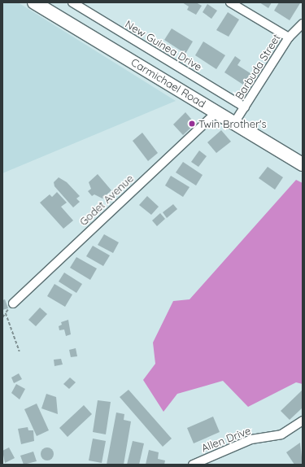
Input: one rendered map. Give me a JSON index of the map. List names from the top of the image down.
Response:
{
  "streets": {
    "main road": ["Carmichael Road"],
    "street": [
      "New Guinea Drive",
      "Barbuda Street",
      "Godet Avenue",
      "Allen Drive"
    ]
  },
  "crossings": [
    ["New Guinea Drive", "Barbuda Street"],
    ["Barbuda Street", "Carmichael Road"],
    ["Carmichael Road", "Godet Avenue"]
  ],
  "places": ["Twin Brother's"]
}
